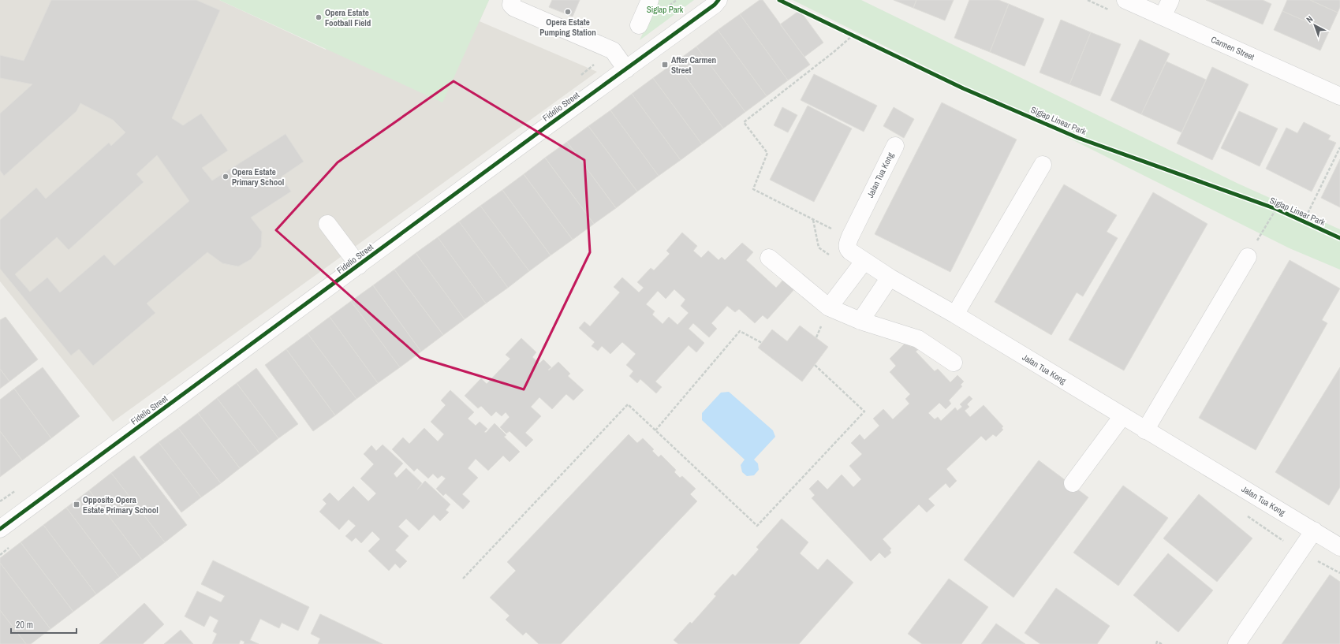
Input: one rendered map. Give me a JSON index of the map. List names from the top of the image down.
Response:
{
  "streets": {
    "street": ["Carmen Street", "Fidelio Street", "Jalan Tua Kong"],
    "cycle path": ["Siglap Linear Park"]
  },
  "parks": ["Siglap Park"],
  "places": {
    "other": ["Opera Estate Pumping Station", "Opera Estate Football Field", "Opera Estate Primary School"],
    "transit": ["After Carmen Street", "Opposite Opera Estate Primary School"]
  },
  "scale_bar": "20 m",
  "north": "top left"
}
